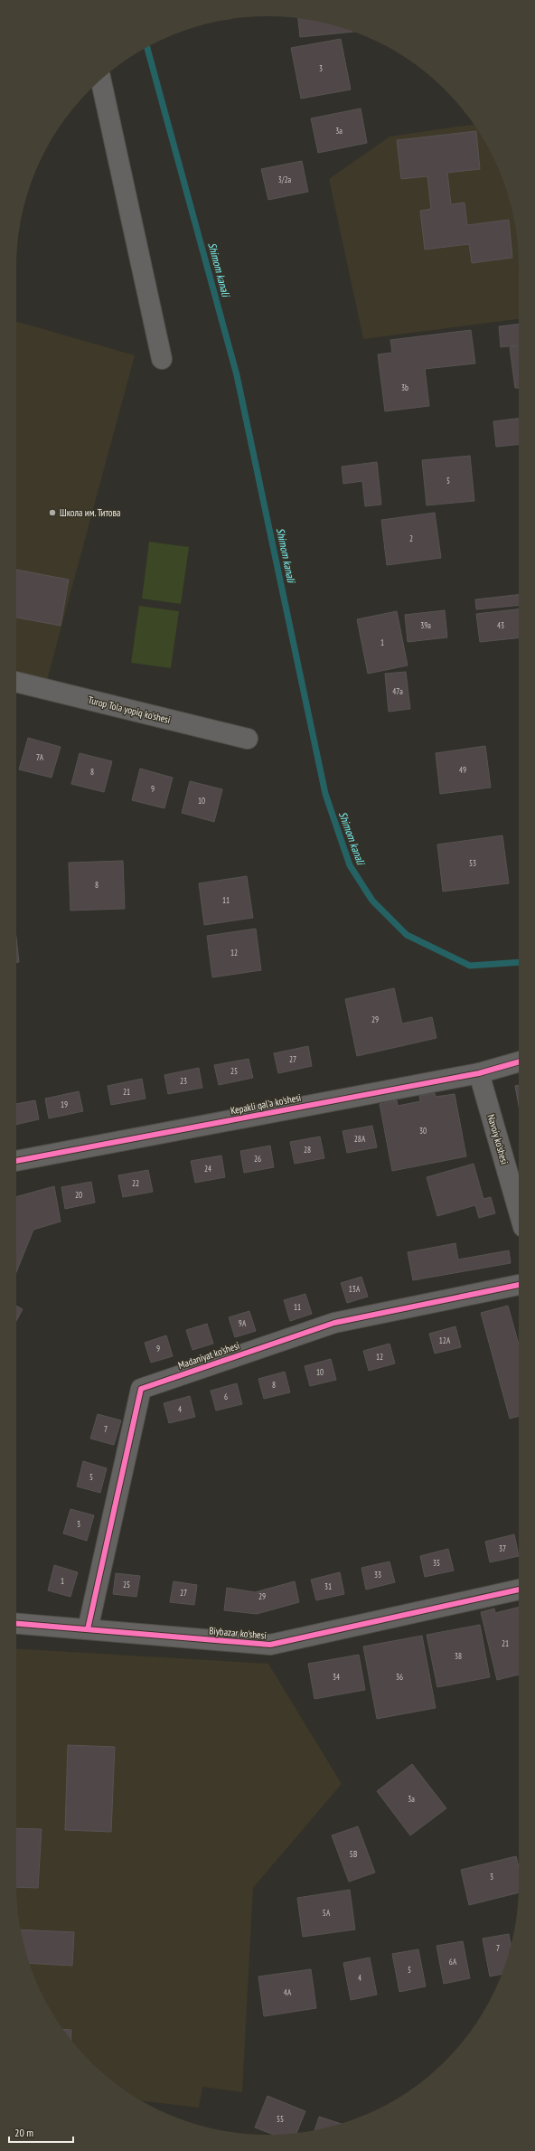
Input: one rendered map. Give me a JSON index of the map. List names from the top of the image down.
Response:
{
  "streets": {
    "street": [
      "Turop Tola yopiq ko'shesi",
      "Kepakli qal'a ko'shesi",
      "Navoiy ko'shesi",
      "Madaniyat ko'shesi",
      "Biybazar ko'shesi"
    ]
  },
  "crossings": [
    ["Kepakli qal'a ko'shesi", "Navoiy ko'shesi"],
    ["Madaniyat ko'shesi", "Biybazar ko'shesi"]
  ],
  "water": ["Shimom kanali"],
  "places": ["Школа им. Титова"],
  "house_numbers": [
    "3",
    "3a",
    "3/2a",
    "3b",
    "5",
    "2",
    "39a",
    "43",
    "1",
    "47a",
    "7A",
    "49",
    "8",
    "9",
    "10",
    "53",
    "8",
    "11",
    "12",
    "29",
    "27",
    "25",
    "23",
    "21",
    "19",
    "30",
    "28A",
    "28",
    "26",
    "24",
    "22",
    "20",
    "13A",
    "11",
    "9A",
    "12A",
    "9",
    "12",
    "10",
    "8",
    "6",
    "4",
    "7",
    "5",
    "3",
    "37",
    "35",
    "33",
    "1",
    "25",
    "31",
    "27",
    "29",
    "21",
    "38",
    "34",
    "36",
    "3a",
    "5B",
    "3",
    "5A",
    "7",
    "6A",
    "5",
    "4",
    "4A",
    "55"
  ],
  "scale_bar": "20 m"
}
